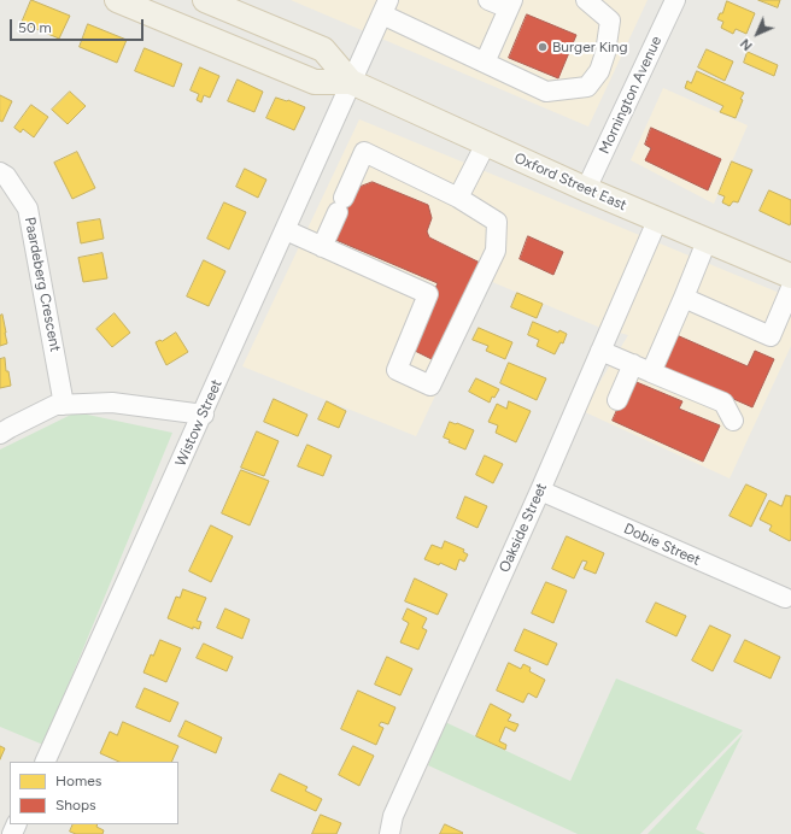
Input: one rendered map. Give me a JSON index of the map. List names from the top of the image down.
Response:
{
  "streets": {
    "main road": ["Oxford Street East"],
    "street": [
      "Mornington Avenue",
      "Paardeberg Crescent",
      "Wistow Street",
      "Oakside Street",
      "Dobie Street"
    ]
  },
  "crossings": [
    ["Mornington Avenue", "Oxford Street East"],
    ["Oxford Street East", "Wistow Street"],
    ["Oxford Street East", "Oakside Street"],
    ["Oakside Street", "Dobie Street"]
  ],
  "places": ["Burger King"],
  "legend": ["Homes", "Shops"],
  "scale_bar": "50 m",
  "north": "bottom left"
}
